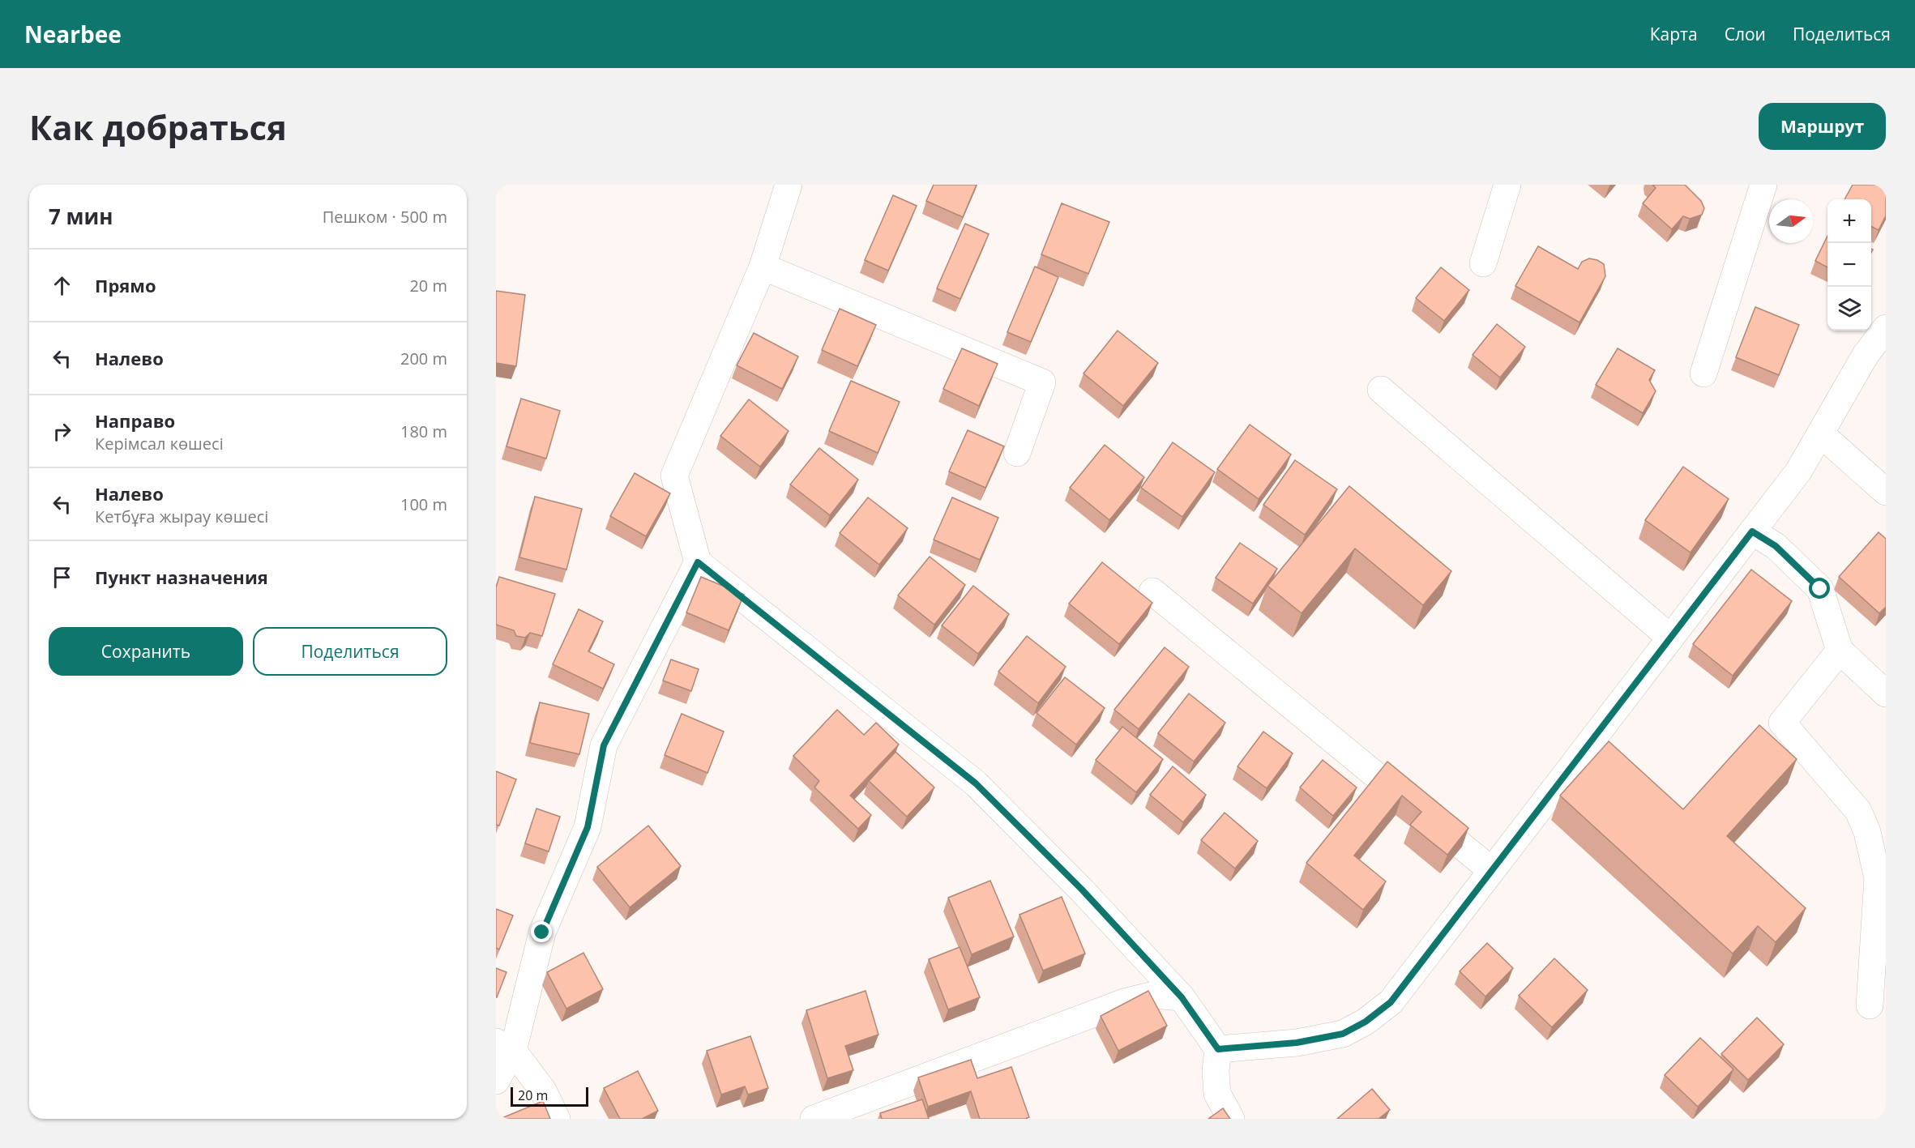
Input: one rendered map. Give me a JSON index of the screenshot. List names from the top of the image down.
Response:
{
  "scale_bar": "20 m",
  "north": "right",
  "page": {
    "header": "Nearbee",
    "nav": ["Карта", "Слои", "Поделиться"],
    "buttons": [
      "Маршрут",
      ["Сохранить", "Поделиться"]
    ],
    "title": "Как добраться",
    "heading": ["7 мин", "Пешком · 500 m"],
    "map_buttons": ["+", "−"],
    "list": [
      ["Прямо", "20 m"],
      ["Налево", "200 m"],
      ["Направо", "Керімсал көшесі", "180 m"],
      ["Налево", "Кетбұға жырау көшесі", "100 m"],
      "Пункт назначения"
    ],
    "scale": "20 m"
  }
}
